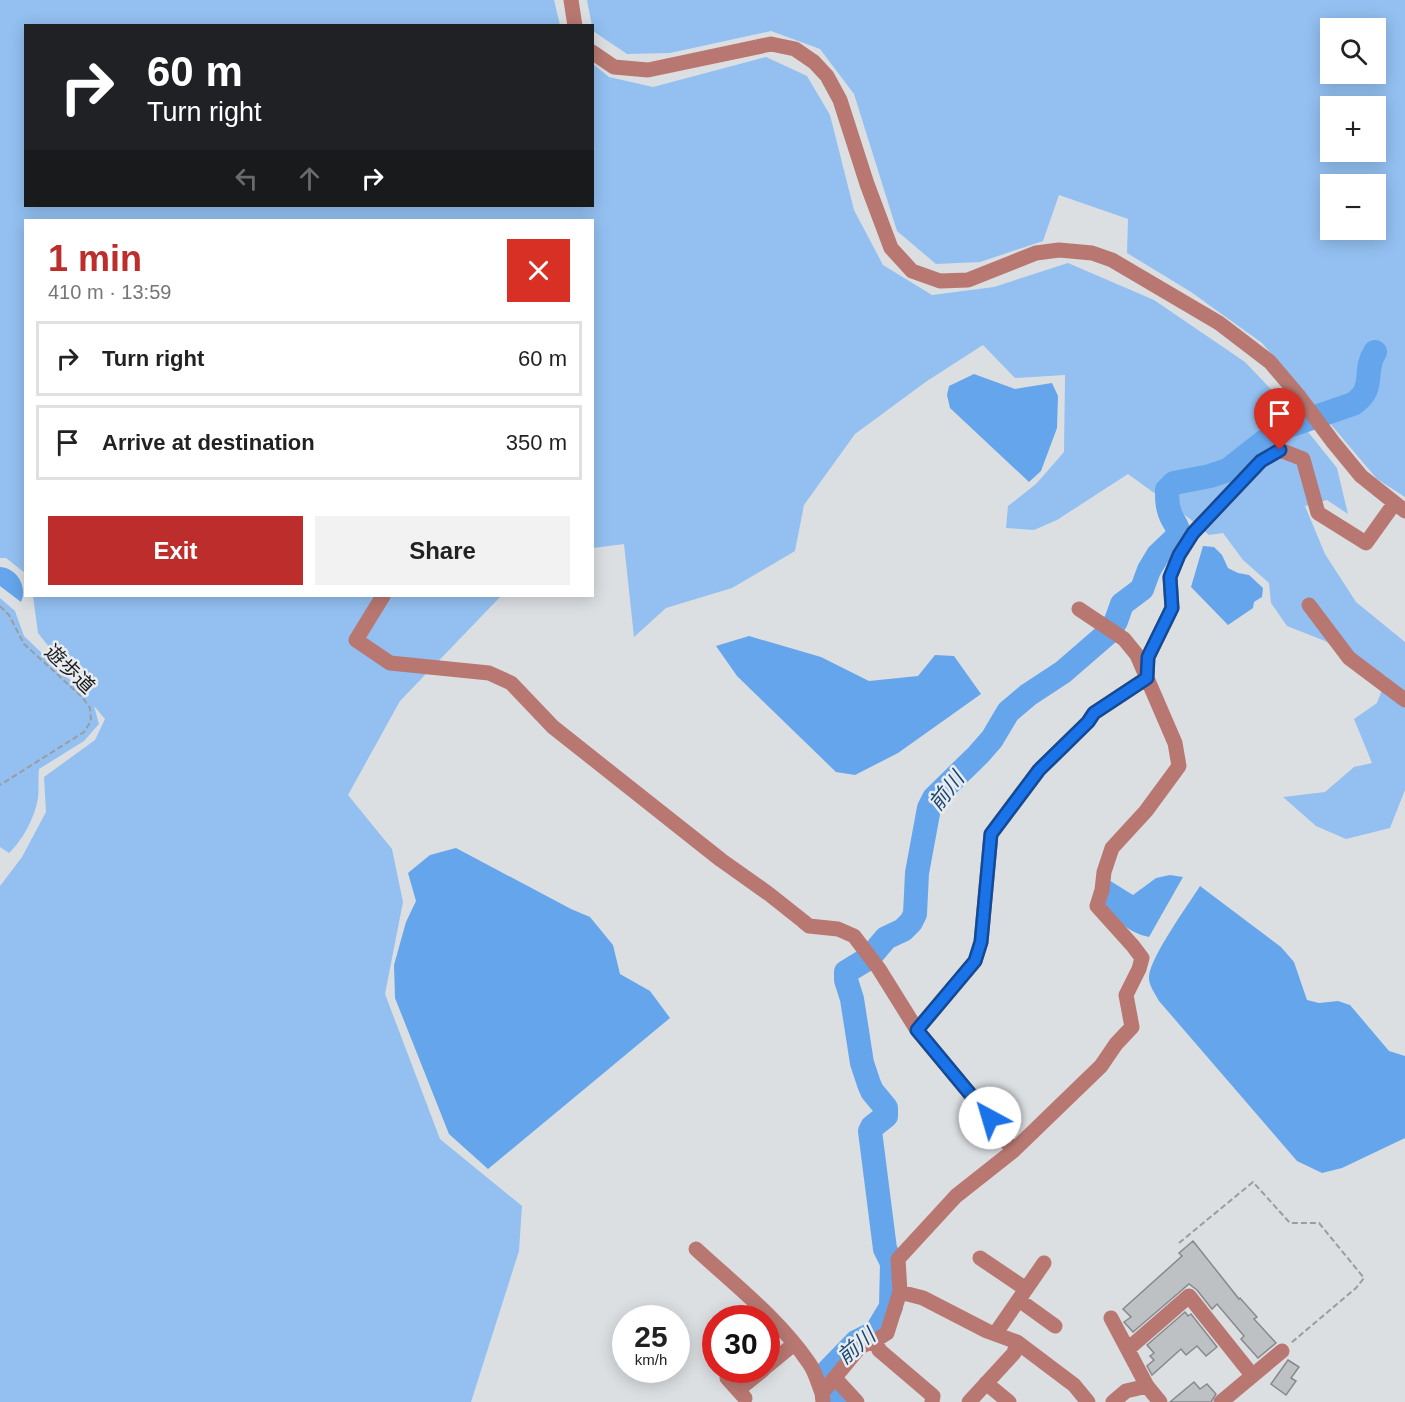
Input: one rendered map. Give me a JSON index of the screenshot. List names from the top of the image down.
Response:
{
  "streets": {
    "path": ["遊歩道"]
  },
  "water": ["前川"],
  "page": {
    "map_buttons": ["+", "−"],
    "turn": ["60 m", "Turn right"],
    "heading": ["1 min", "410 m · 13:59"],
    "list": [
      {
        "name": "Turn right",
        "value": "60 m"
      },
      {
        "name": "Arrive at destination",
        "value": "350 m"
      }
    ],
    "buttons": ["Exit", "Share"],
    "speed": "25 km/h",
    "limit": "30"
  }
}
